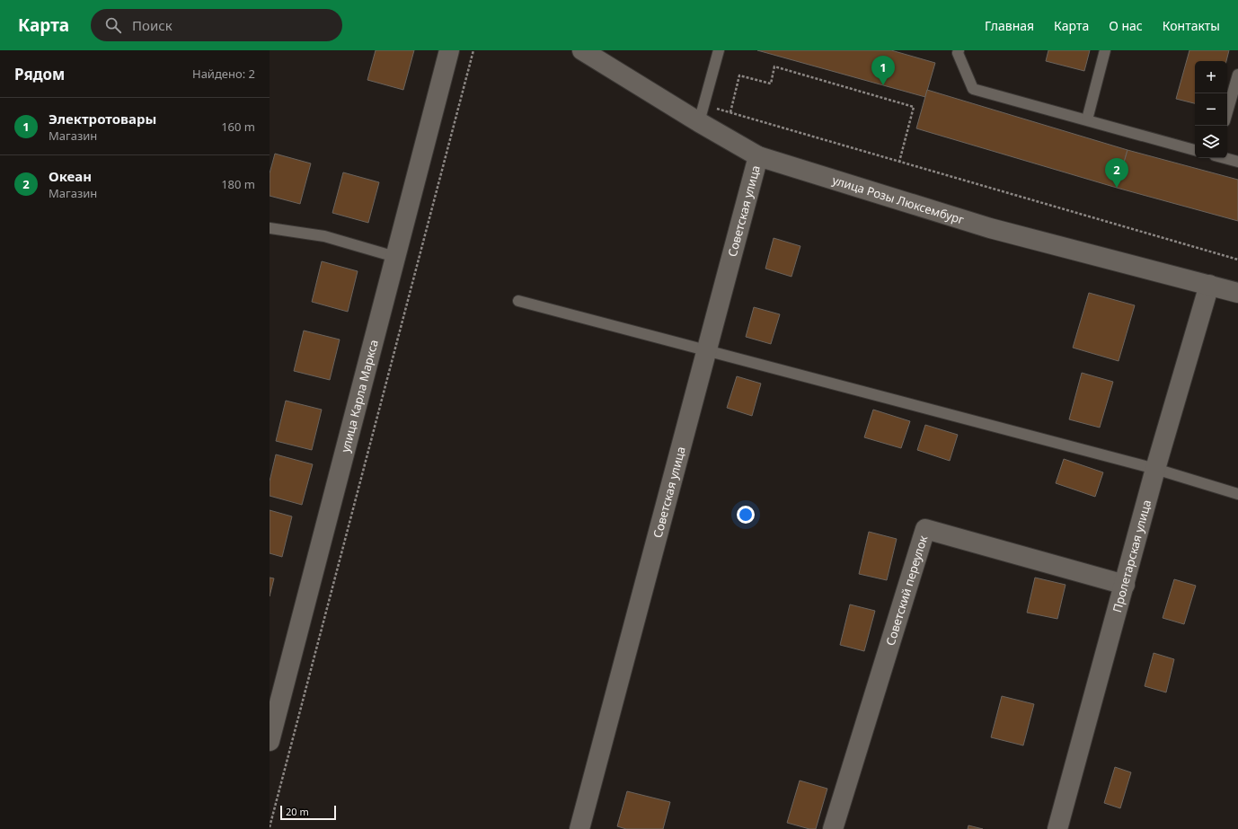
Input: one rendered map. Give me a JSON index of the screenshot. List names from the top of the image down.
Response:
{
  "streets": {
    "street": [
      "улица Розы Люксембург",
      "Советская улица",
      "улица Карла Маркса",
      "Пролетарская улица",
      "Советский переулок"
    ]
  },
  "crossings": [
    ["улица Розы Люксембург", "Советская улица"],
    ["улица Розы Люксембург", "Пролетарская улица"],
    ["Пролетарская улица", "Советский переулок"]
  ],
  "scale_bar": "20 m",
  "page": {
    "header": "Карта",
    "search": "Поиск",
    "nav": [
      "Главная",
      "Карта",
      "О нас",
      "Контакты"
    ],
    "heading": ["Рядом", "Найдено: 2"],
    "pins": ["1", "2"],
    "map_buttons": ["+", "−"],
    "list": [
      {
        "mark": "1",
        "name": "Электротовары",
        "note": "Магазин",
        "value": "160 m"
      },
      {
        "mark": "2",
        "name": "Океан",
        "note": "Магазин",
        "value": "180 m"
      }
    ],
    "scale": "20 m"
  }
}
